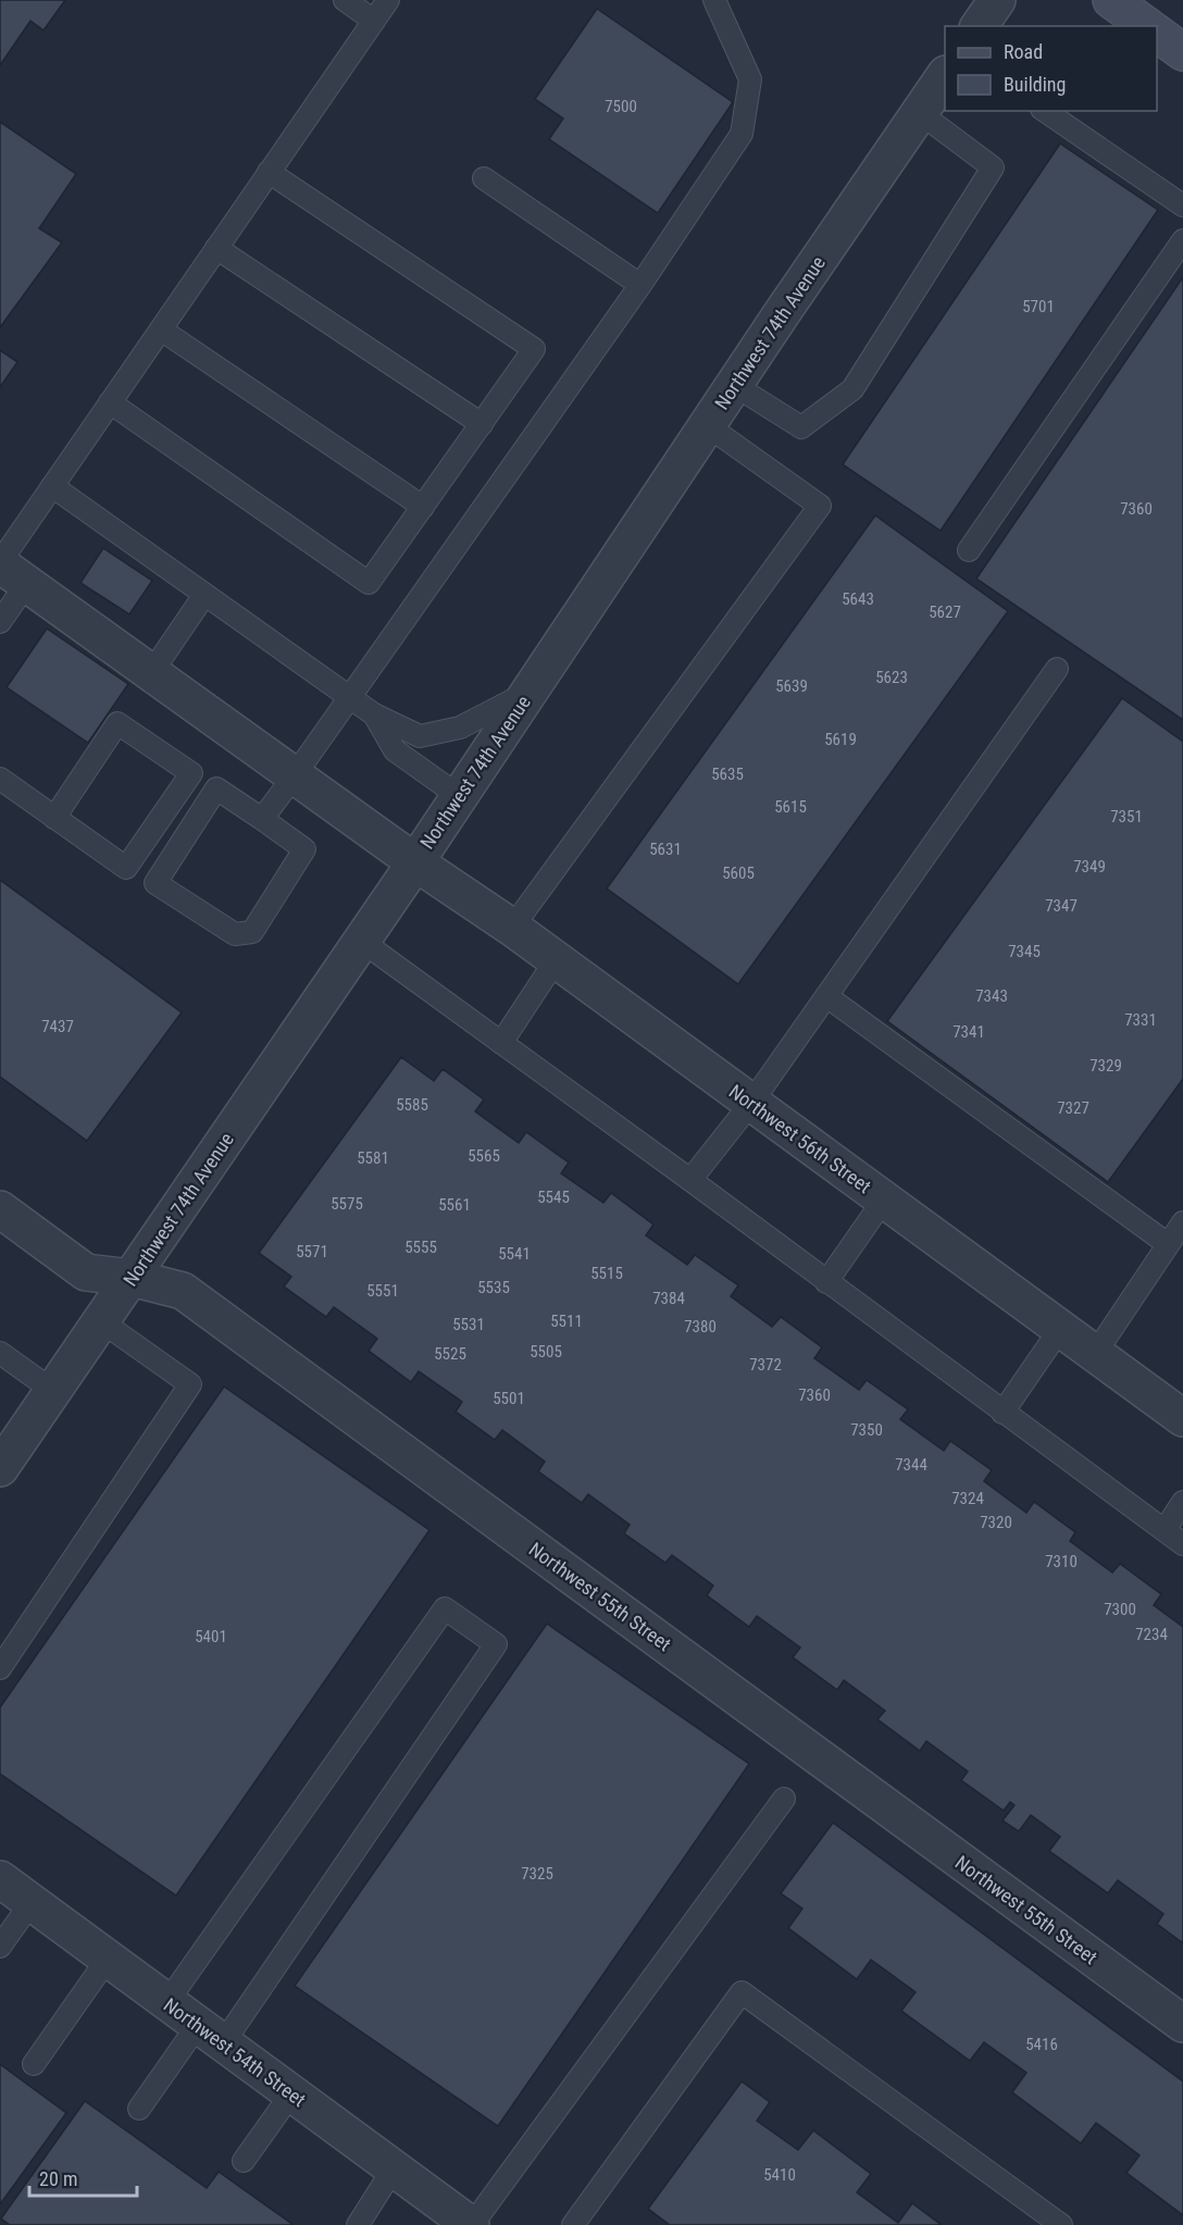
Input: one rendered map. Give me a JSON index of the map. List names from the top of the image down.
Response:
{
  "streets": {
    "street": [
      "Northwest 74th Avenue",
      "Northwest 56th Street",
      "Northwest 55th Street",
      "Northwest 54th Street"
    ]
  },
  "crossings": [
    ["Northwest 74th Avenue", "Northwest 56th Street"],
    ["Northwest 74th Avenue", "Northwest 55th Street"]
  ],
  "house_numbers": [
    "7500",
    "5701",
    "7360",
    "5643",
    "5627",
    "5623",
    "5639",
    "5619",
    "5635",
    "5615",
    "7351",
    "5631",
    "7349",
    "5605",
    "7347",
    "7345",
    "7343",
    "7331",
    "7437",
    "7341",
    "7329",
    "5585",
    "7327",
    "5565",
    "5581",
    "5545",
    "5575",
    "5561",
    "5555",
    "5571",
    "5541",
    "5515",
    "5535",
    "5551",
    "7384",
    "5511",
    "5531",
    "7380",
    "5505",
    "5525",
    "7372",
    "7360",
    "5501",
    "7350",
    "7344",
    "7324",
    "7320",
    "7310",
    "7300",
    "7234",
    "5401",
    "7325",
    "5416",
    "5410"
  ],
  "legend": ["Road", "Building"],
  "scale_bar": "20 m"
}
